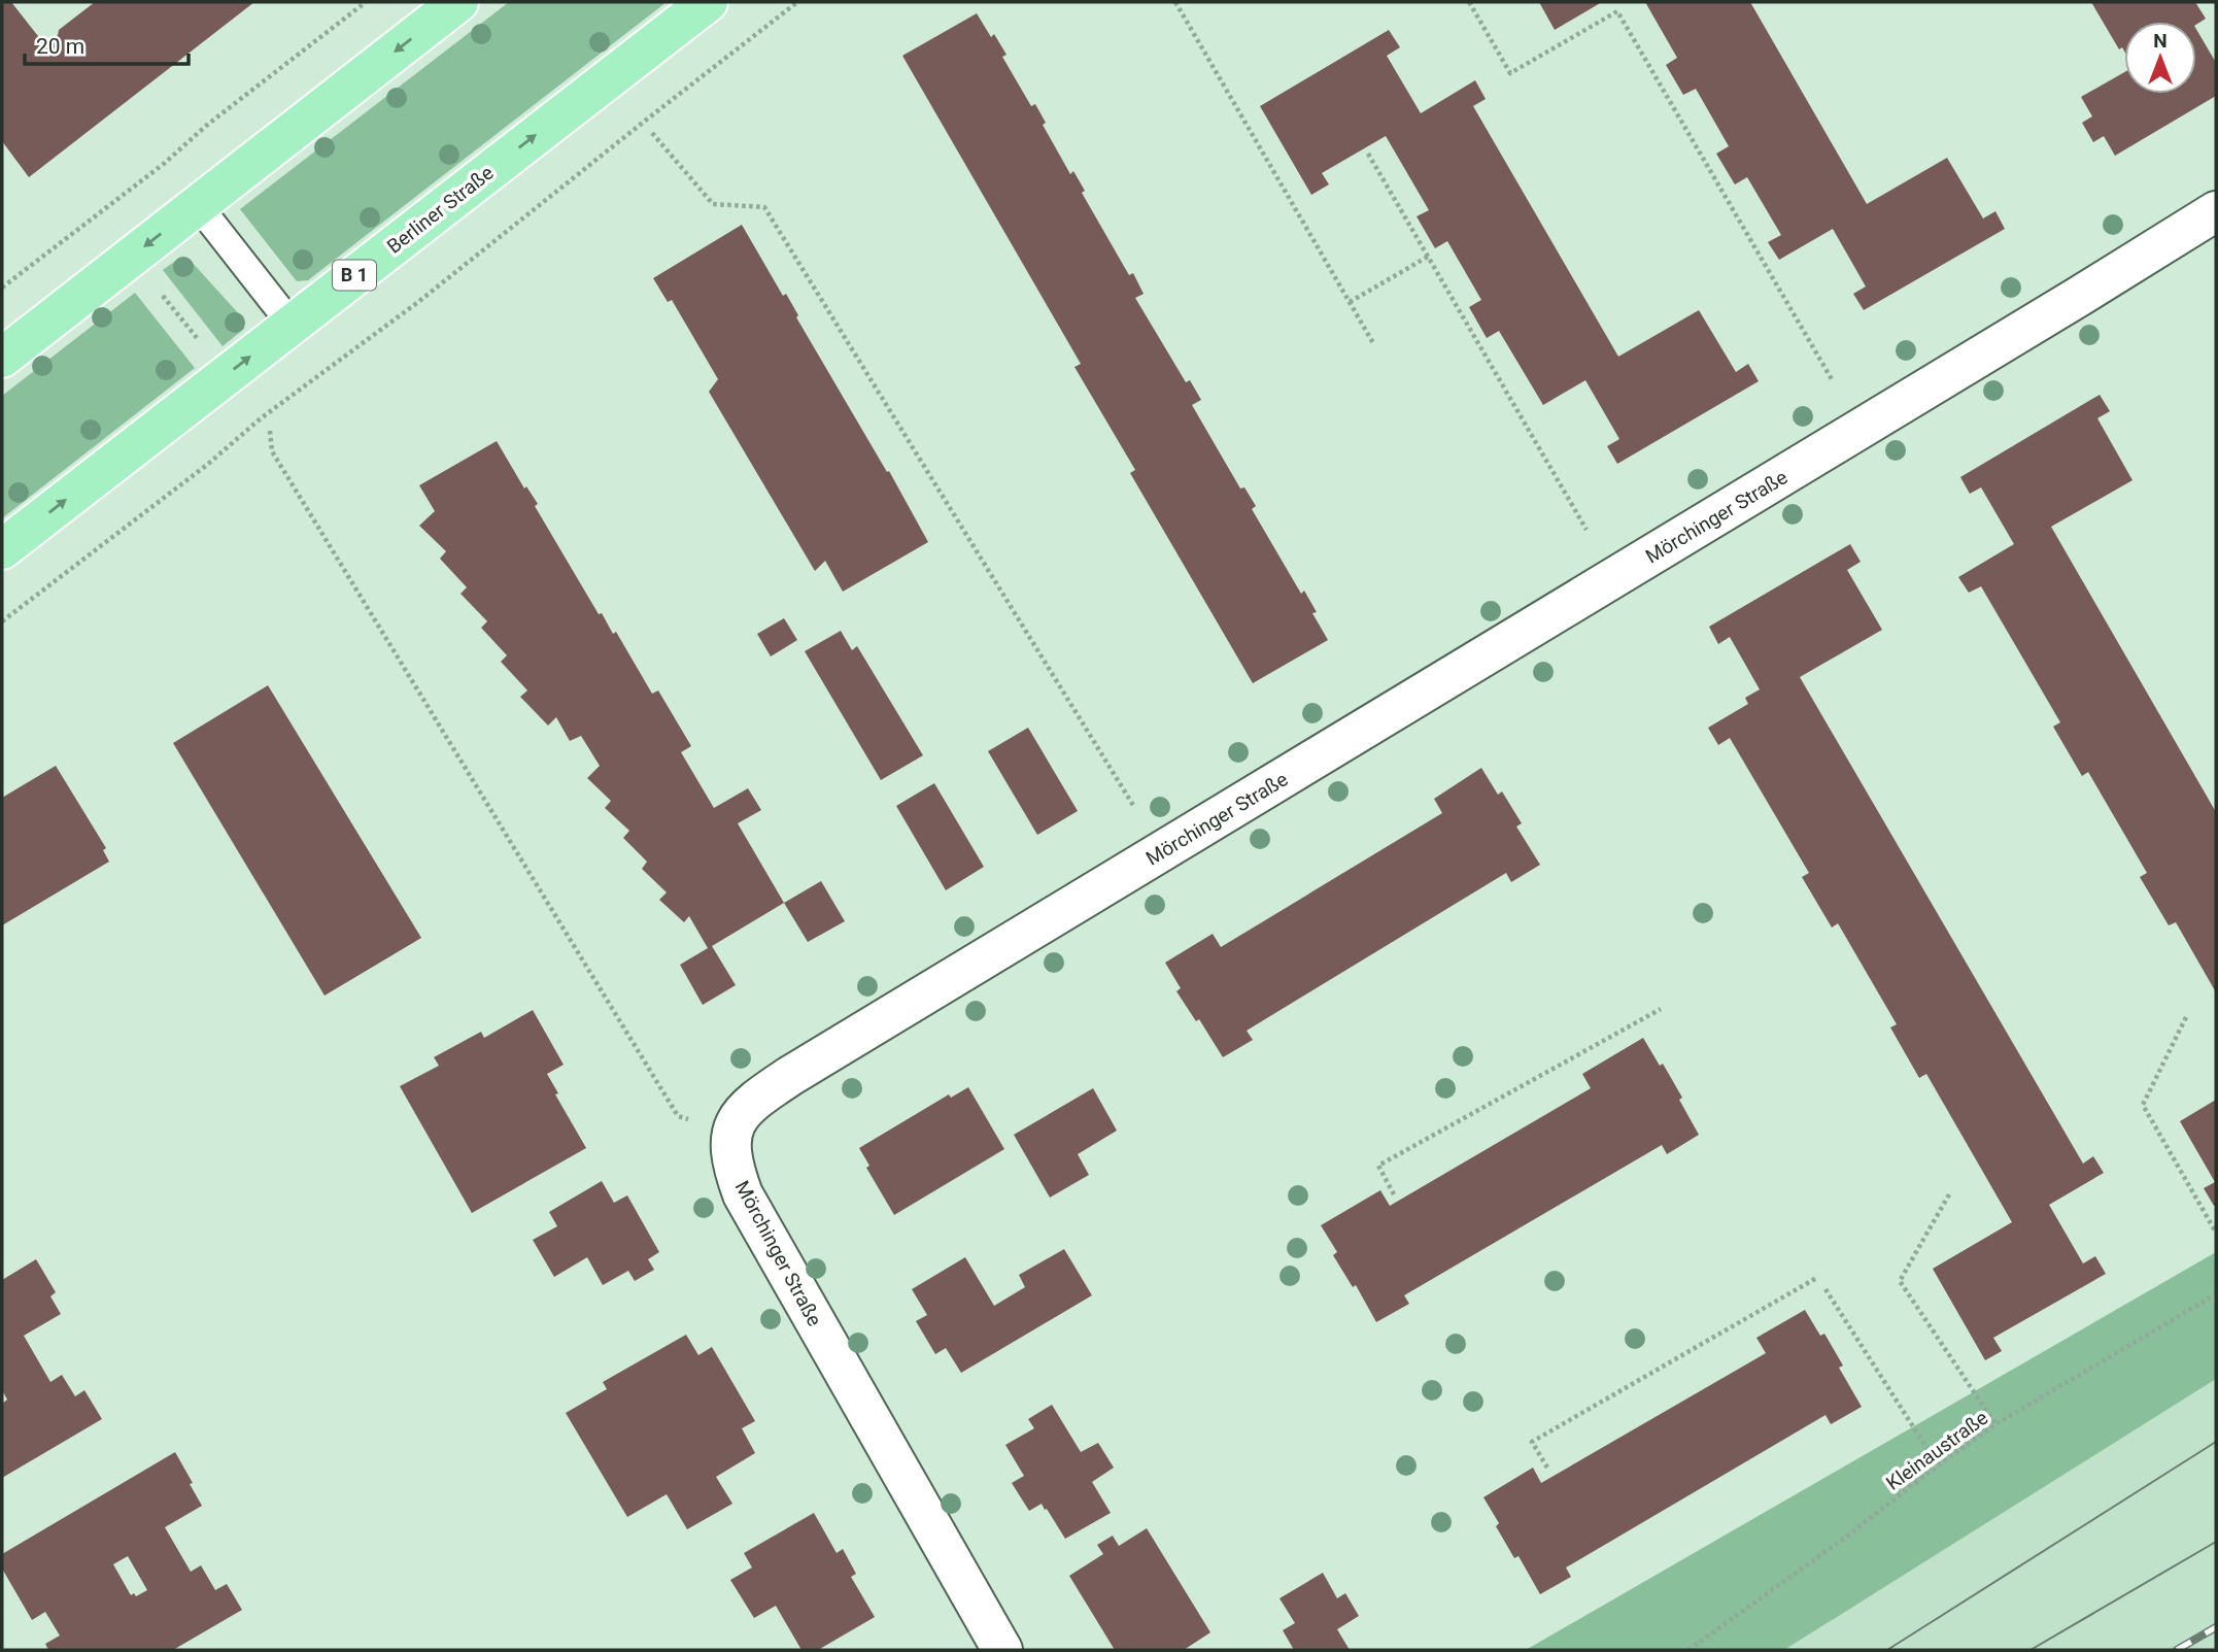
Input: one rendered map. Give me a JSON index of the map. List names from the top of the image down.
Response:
{
  "streets": {
    "main road": ["Berliner Straße", "B 1"],
    "street": ["Mörchinger Straße"],
    "path": ["Kleinaustraße"]
  },
  "scale_bar": "20 m",
  "north": "top"
}
